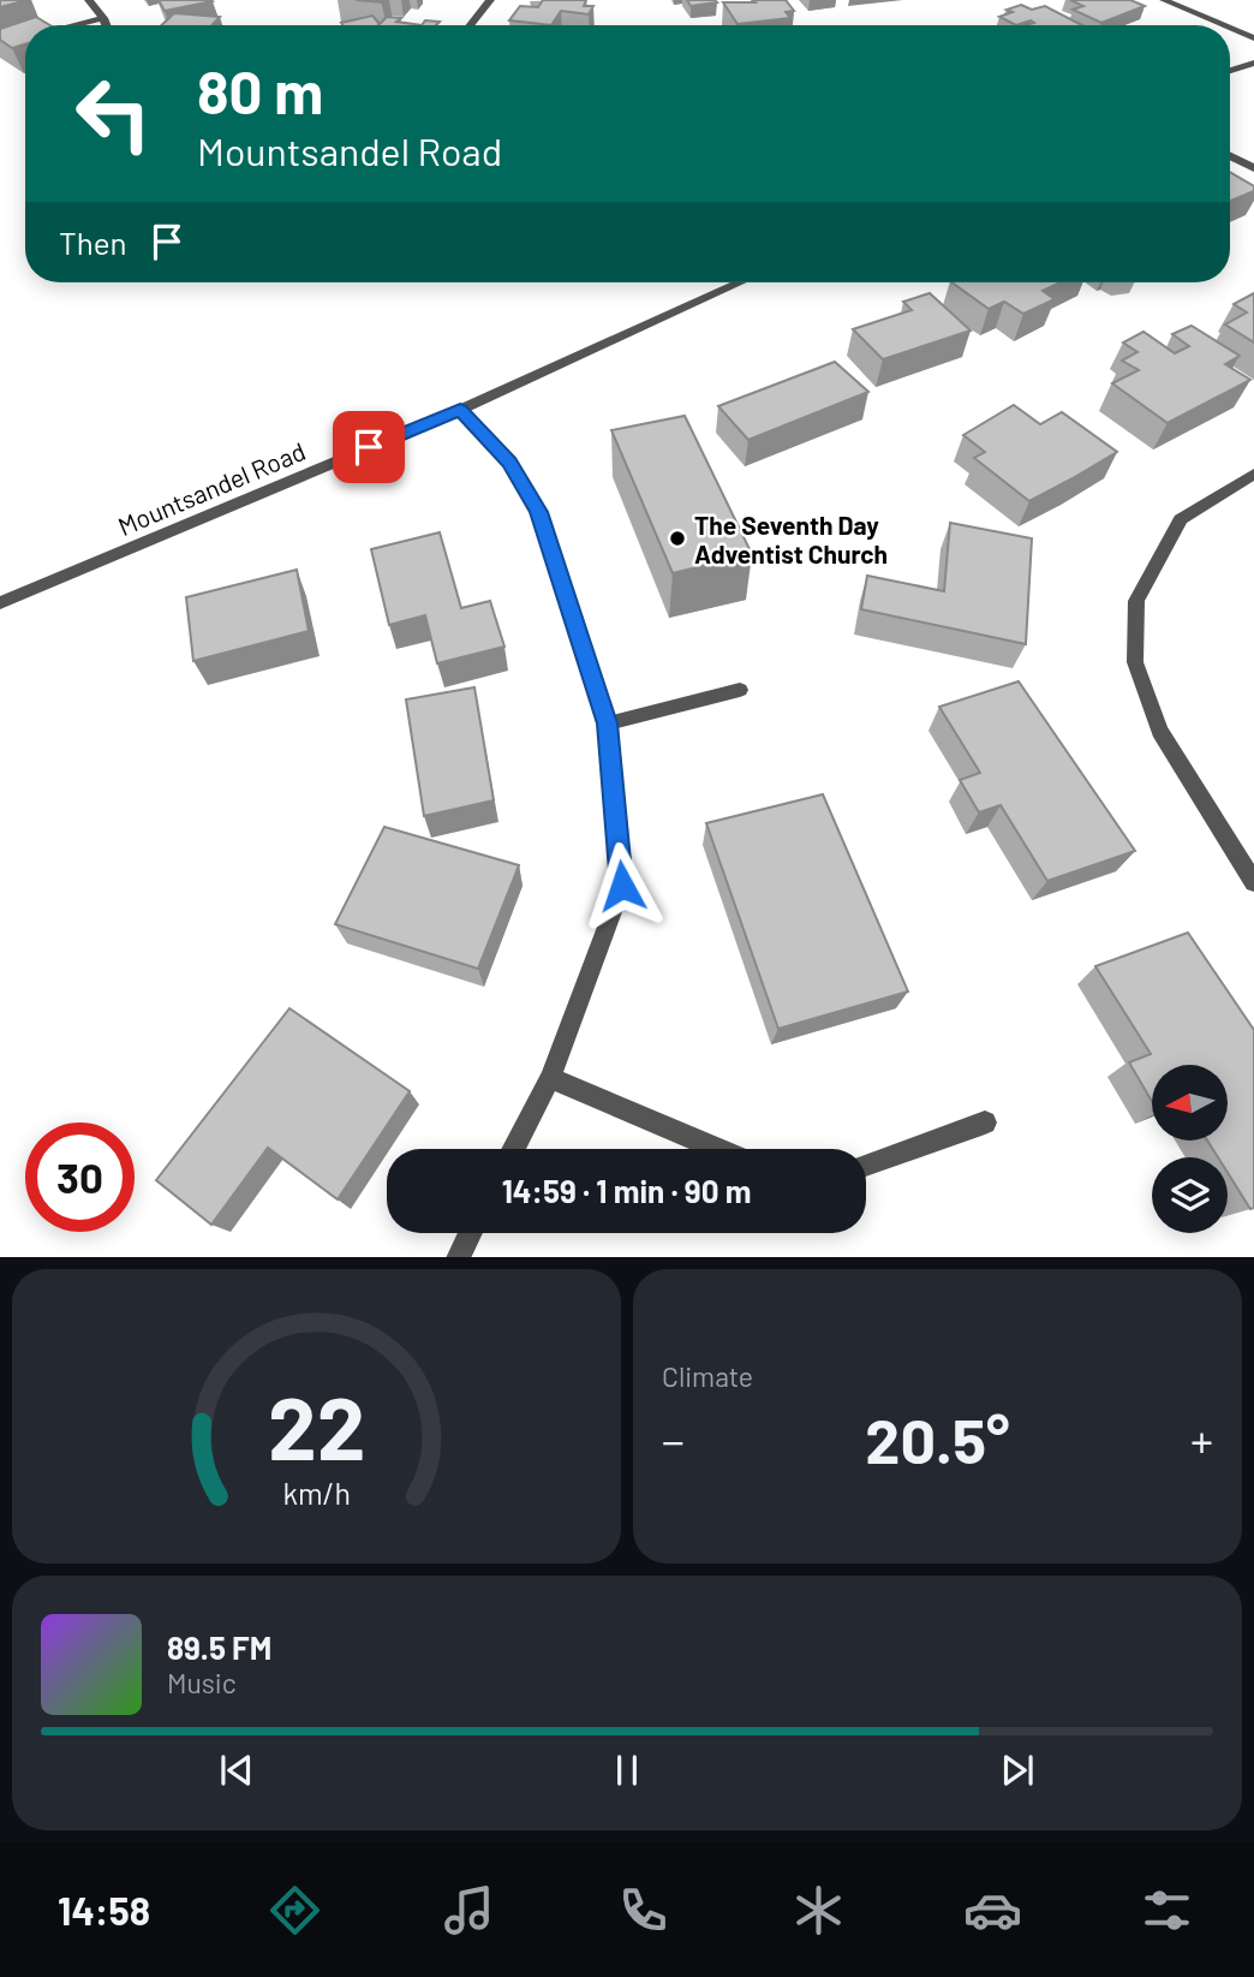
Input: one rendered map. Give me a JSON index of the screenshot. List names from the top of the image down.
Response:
{
  "streets": {
    "street": ["Mountsandel Road"]
  },
  "places": ["The Seventh Day Adventist Church"],
  "north": "left",
  "page": {
    "turn": ["80 m", "Mountsandel Road"],
    "then": "Then",
    "limit": "30",
    "trip": "14:59 · 1 min · 90 m",
    "tile": "Climate",
    "heat": ["−", "20.5°", "+"],
    "song": ["89.5 FM", "Music"],
    "tabs": "14:58",
    "gauge": ["22", "km/h"]
  }
}
